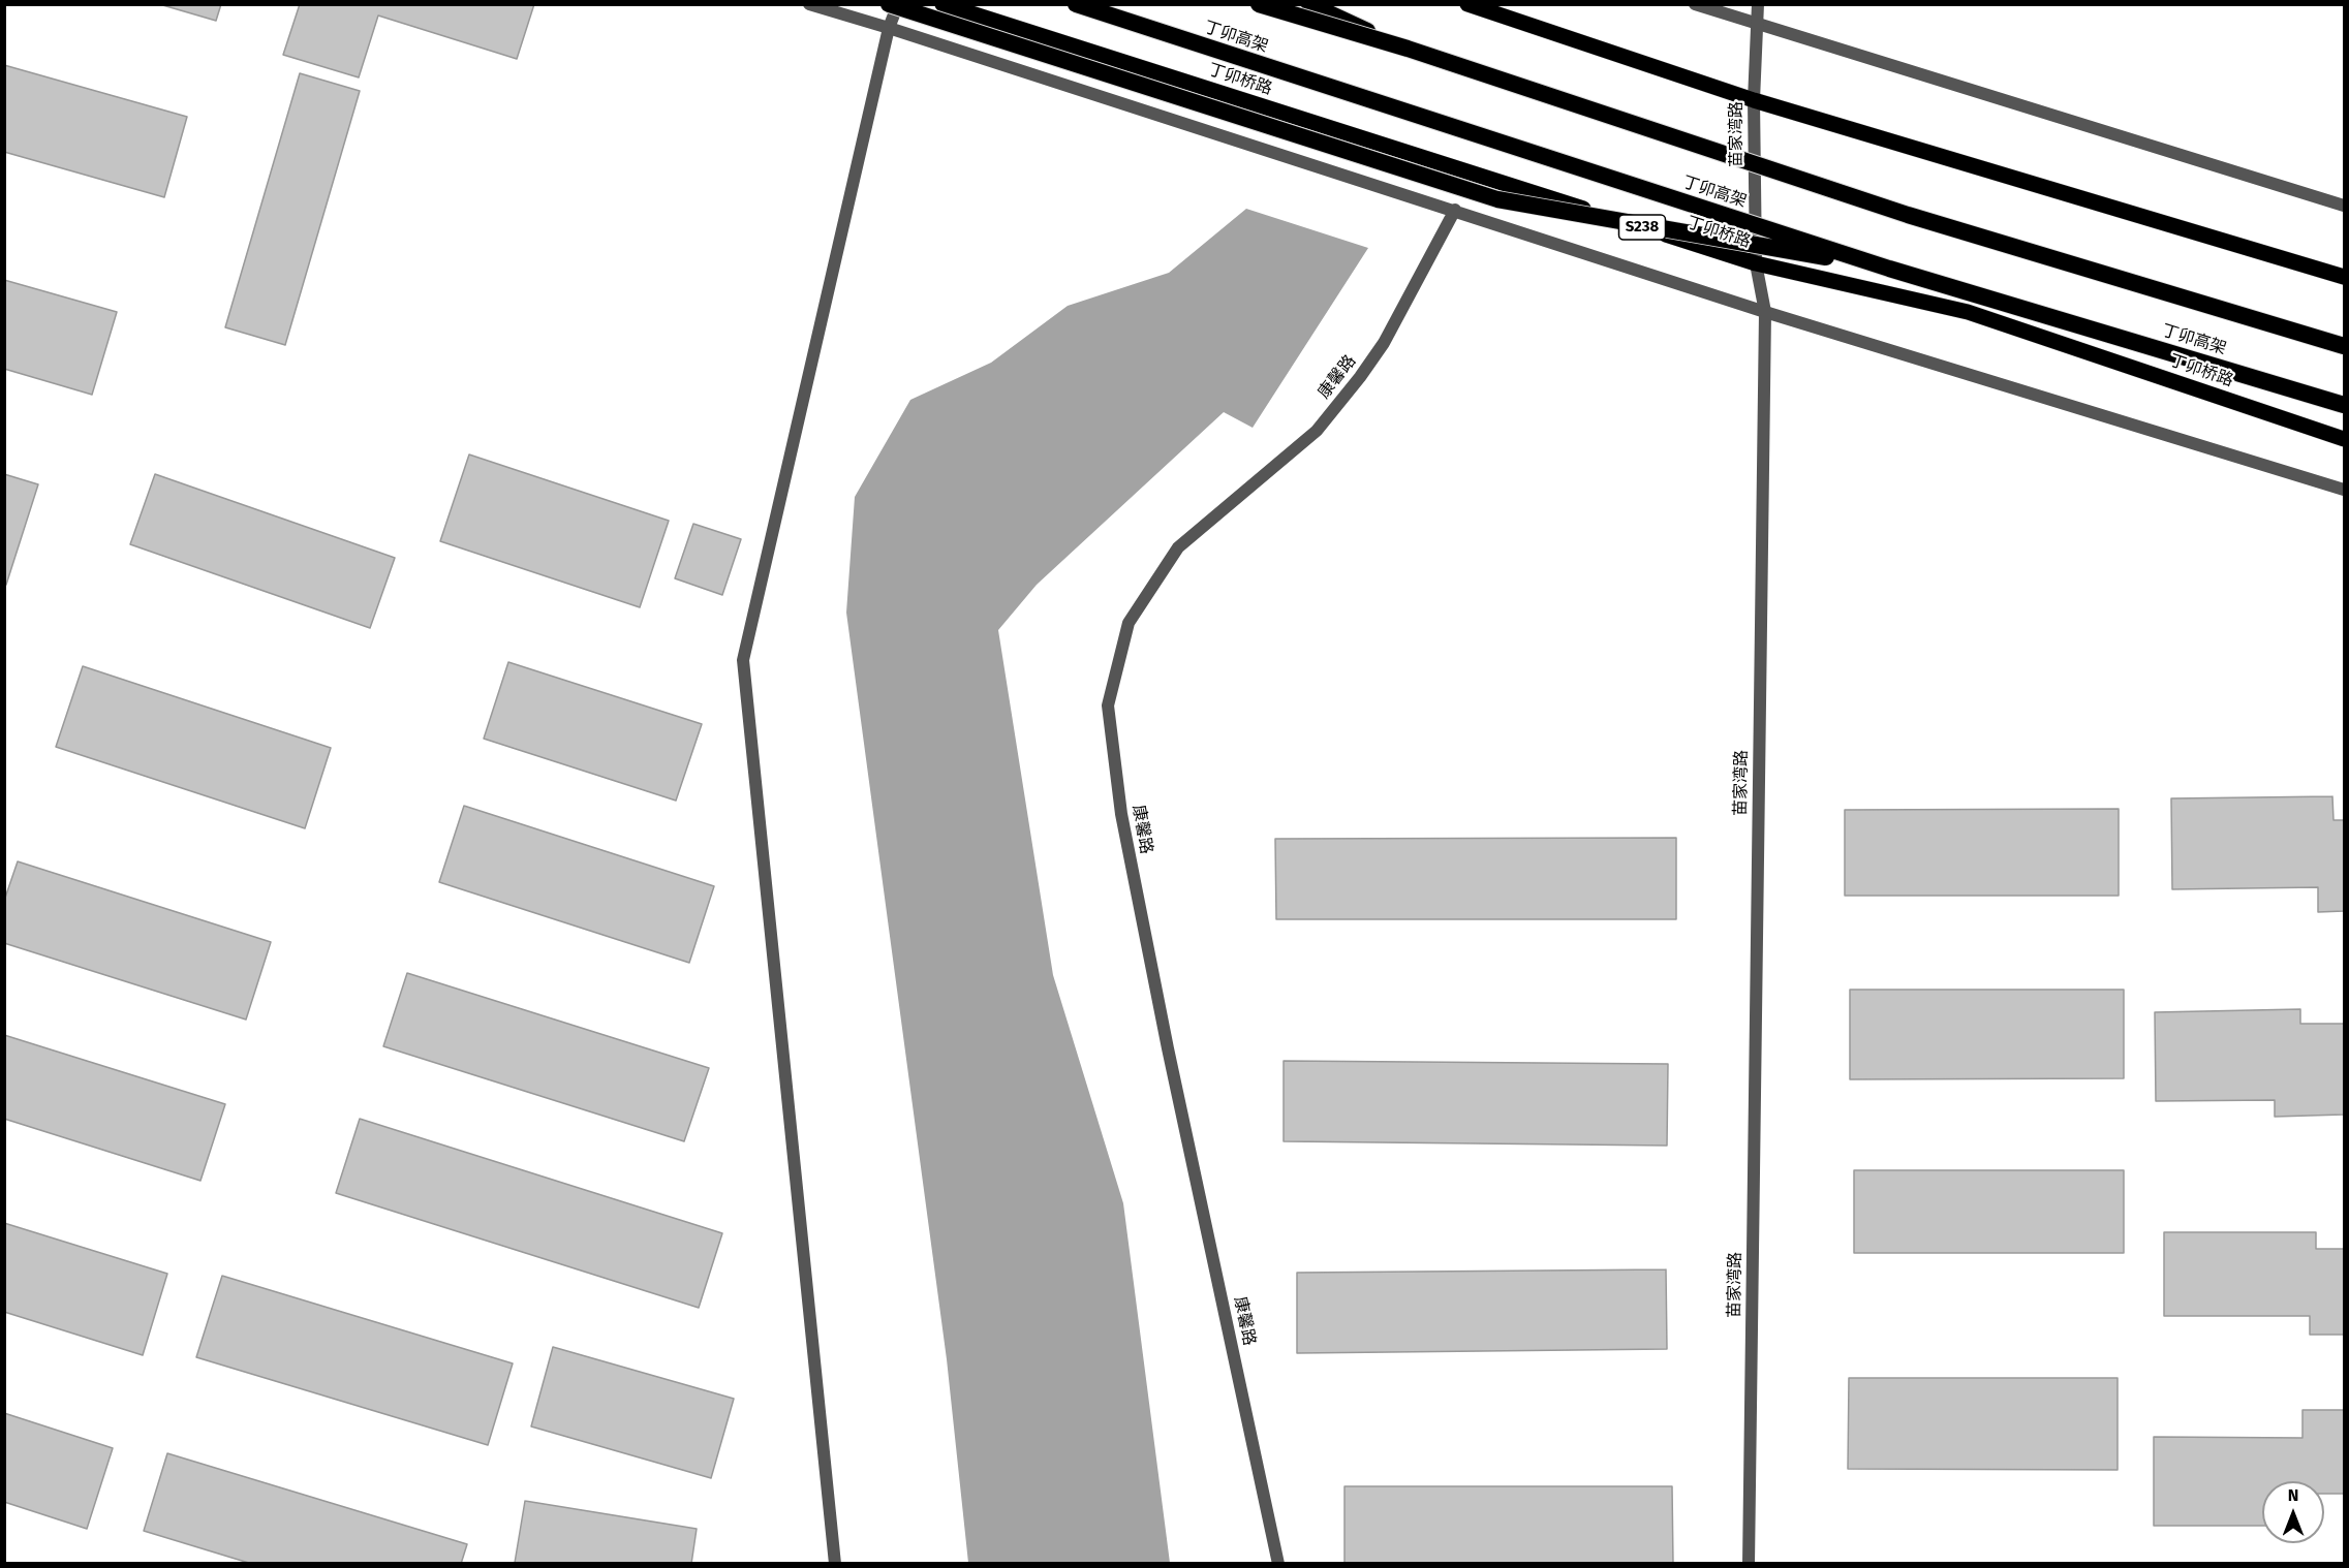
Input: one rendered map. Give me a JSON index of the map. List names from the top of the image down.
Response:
{
  "streets": {
    "highway": ["丁卯高架", "S238"],
    "main road": ["丁卯桥路"],
    "street": ["苗家湾路", "康馨路"]
  },
  "crossings": [
    ["丁卯桥路", "苗家湾路"]
  ],
  "north": "top"
}
